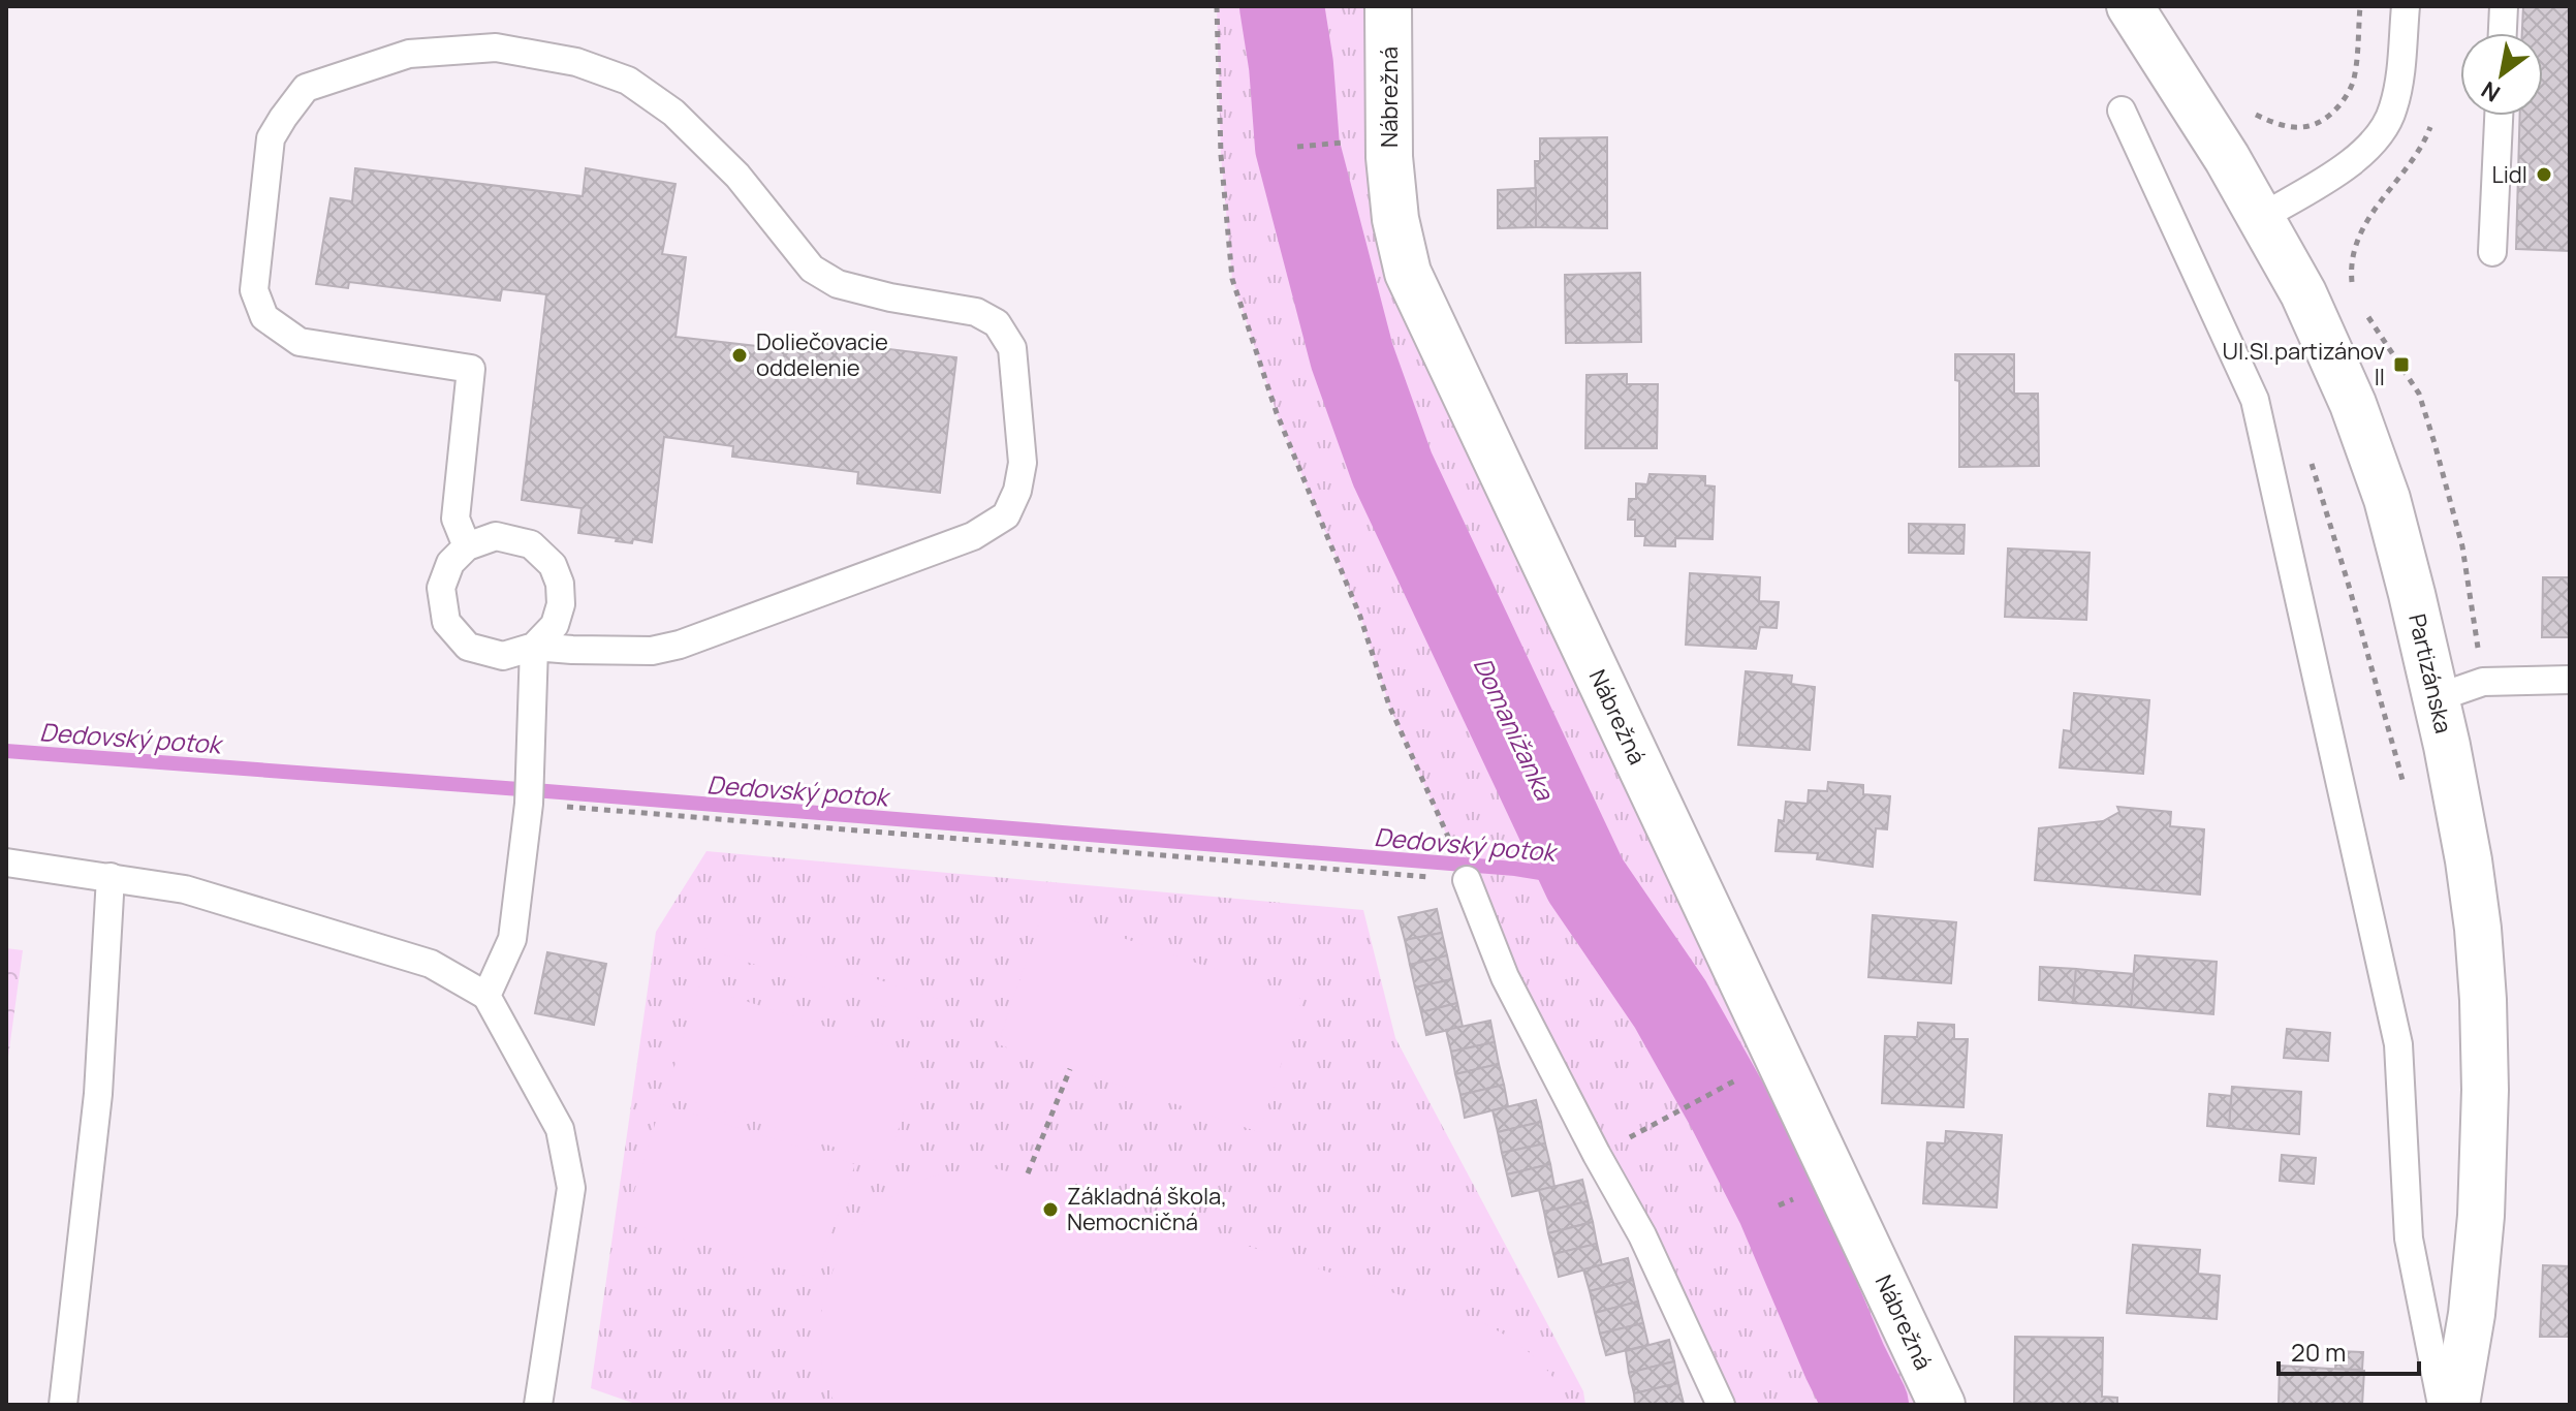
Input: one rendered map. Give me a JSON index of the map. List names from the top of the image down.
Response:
{
  "streets": {
    "street": ["Nábrežná", "Partizánska"]
  },
  "water": ["Domanižanka", "Dedovský potok"],
  "places": {
    "other": ["Lidl", "Doliečovacie oddelenie", "Základná škola, Nemocničná"],
    "transit": ["Ul.Sl.partizánov II"]
  },
  "scale_bar": "20 m",
  "north": "bottom left"
}
